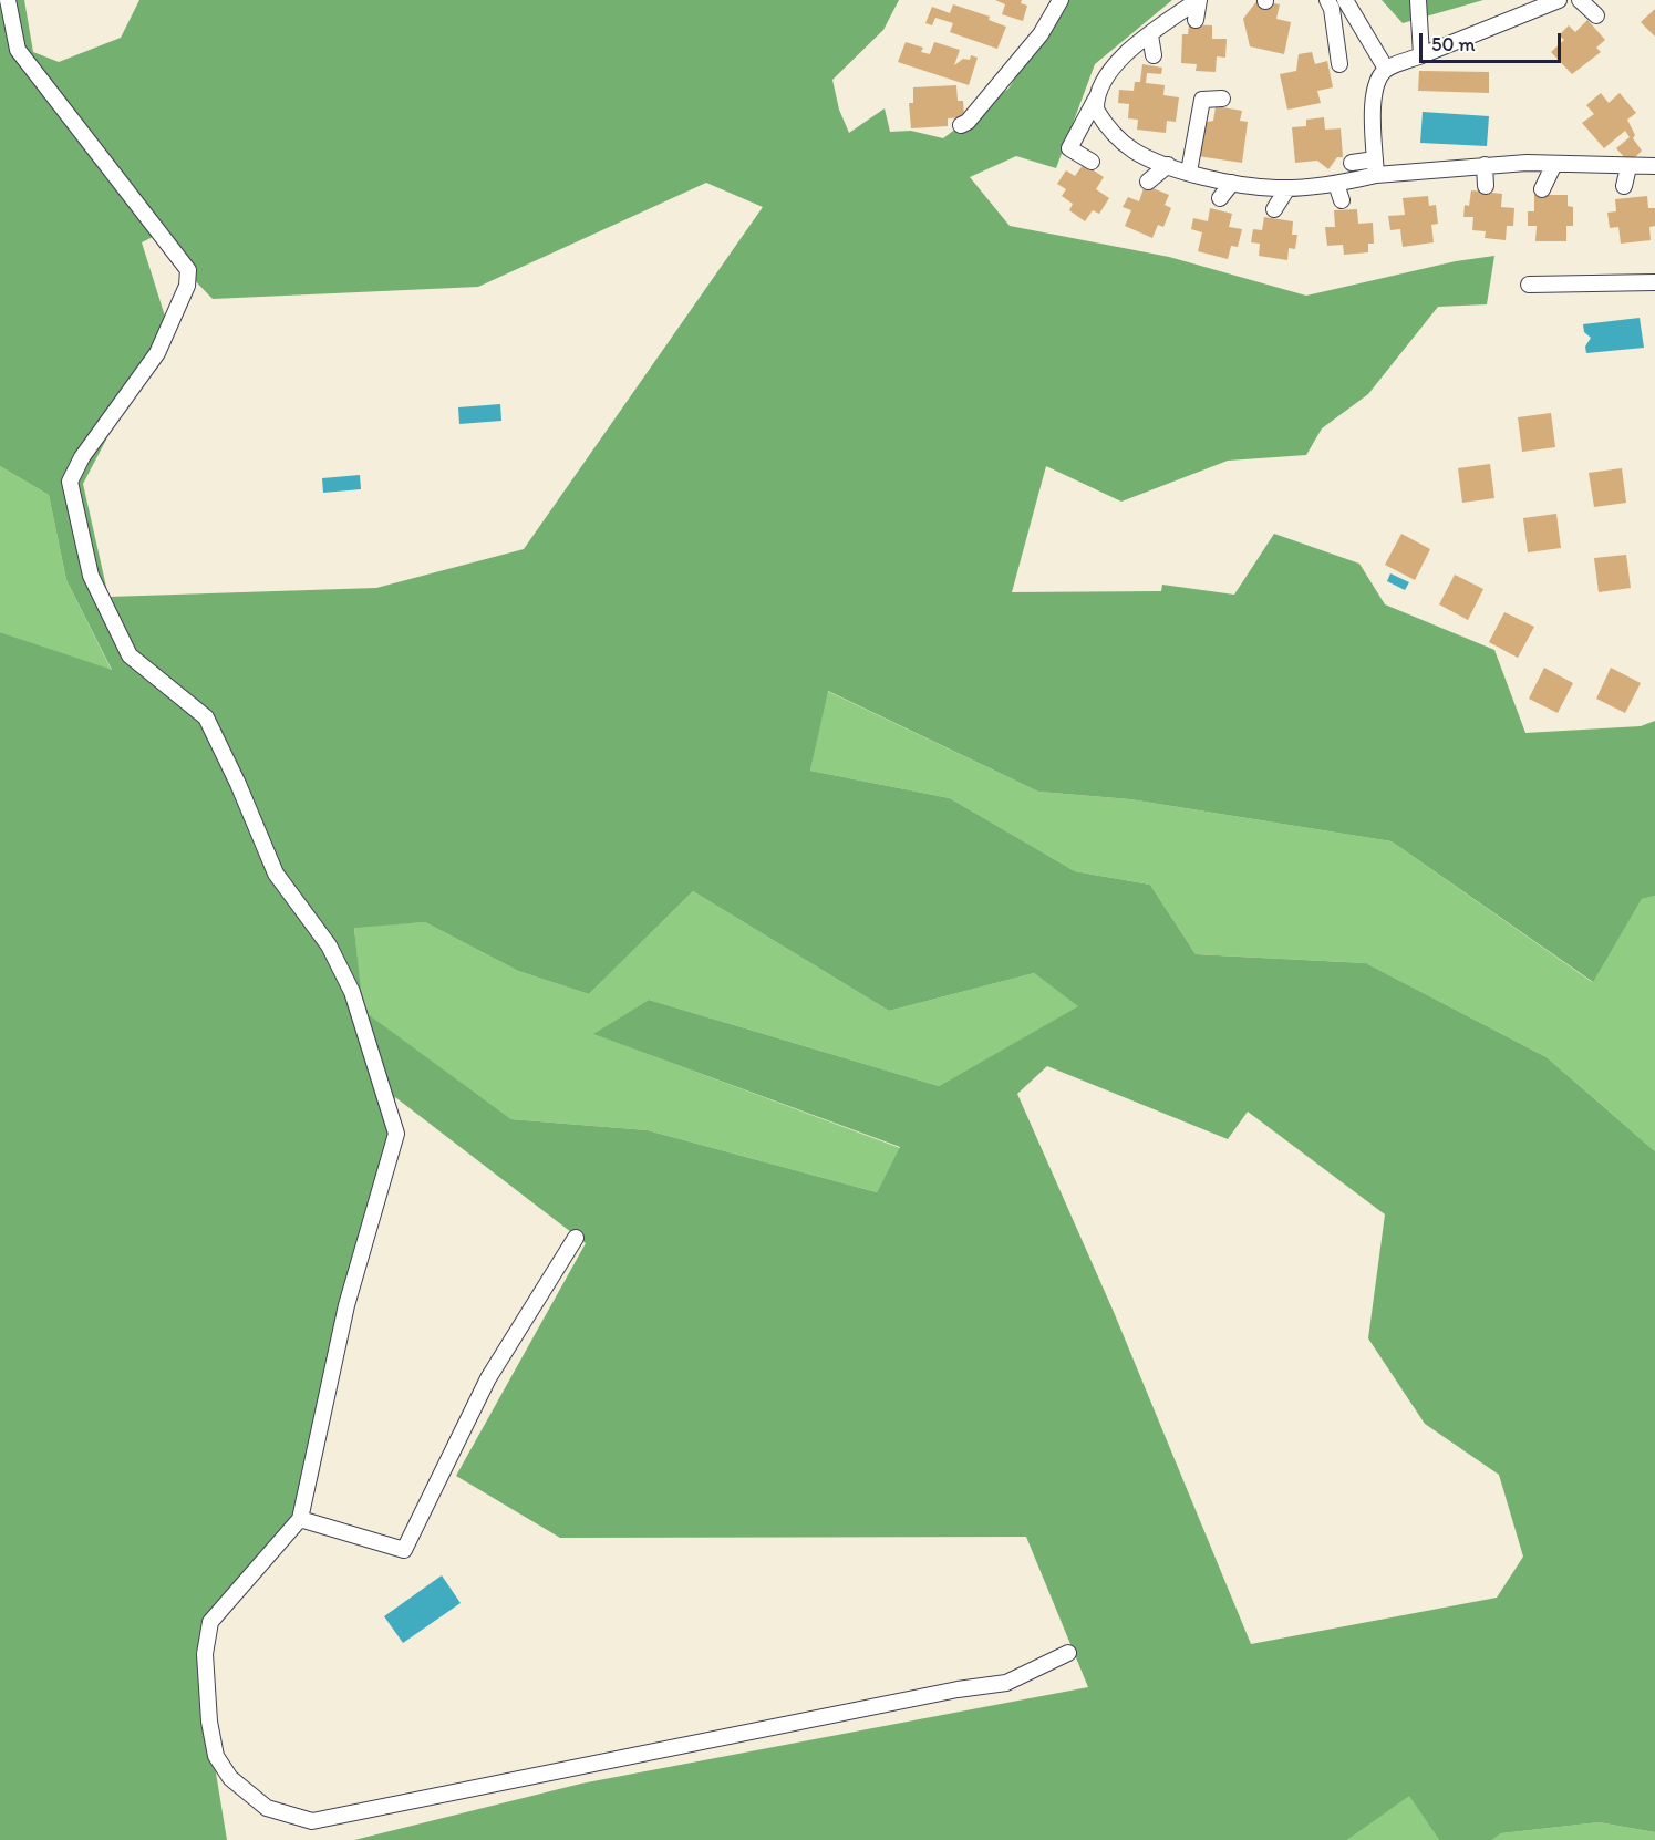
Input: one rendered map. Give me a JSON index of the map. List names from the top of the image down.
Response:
{
  "scale_bar": "50 m"
}
